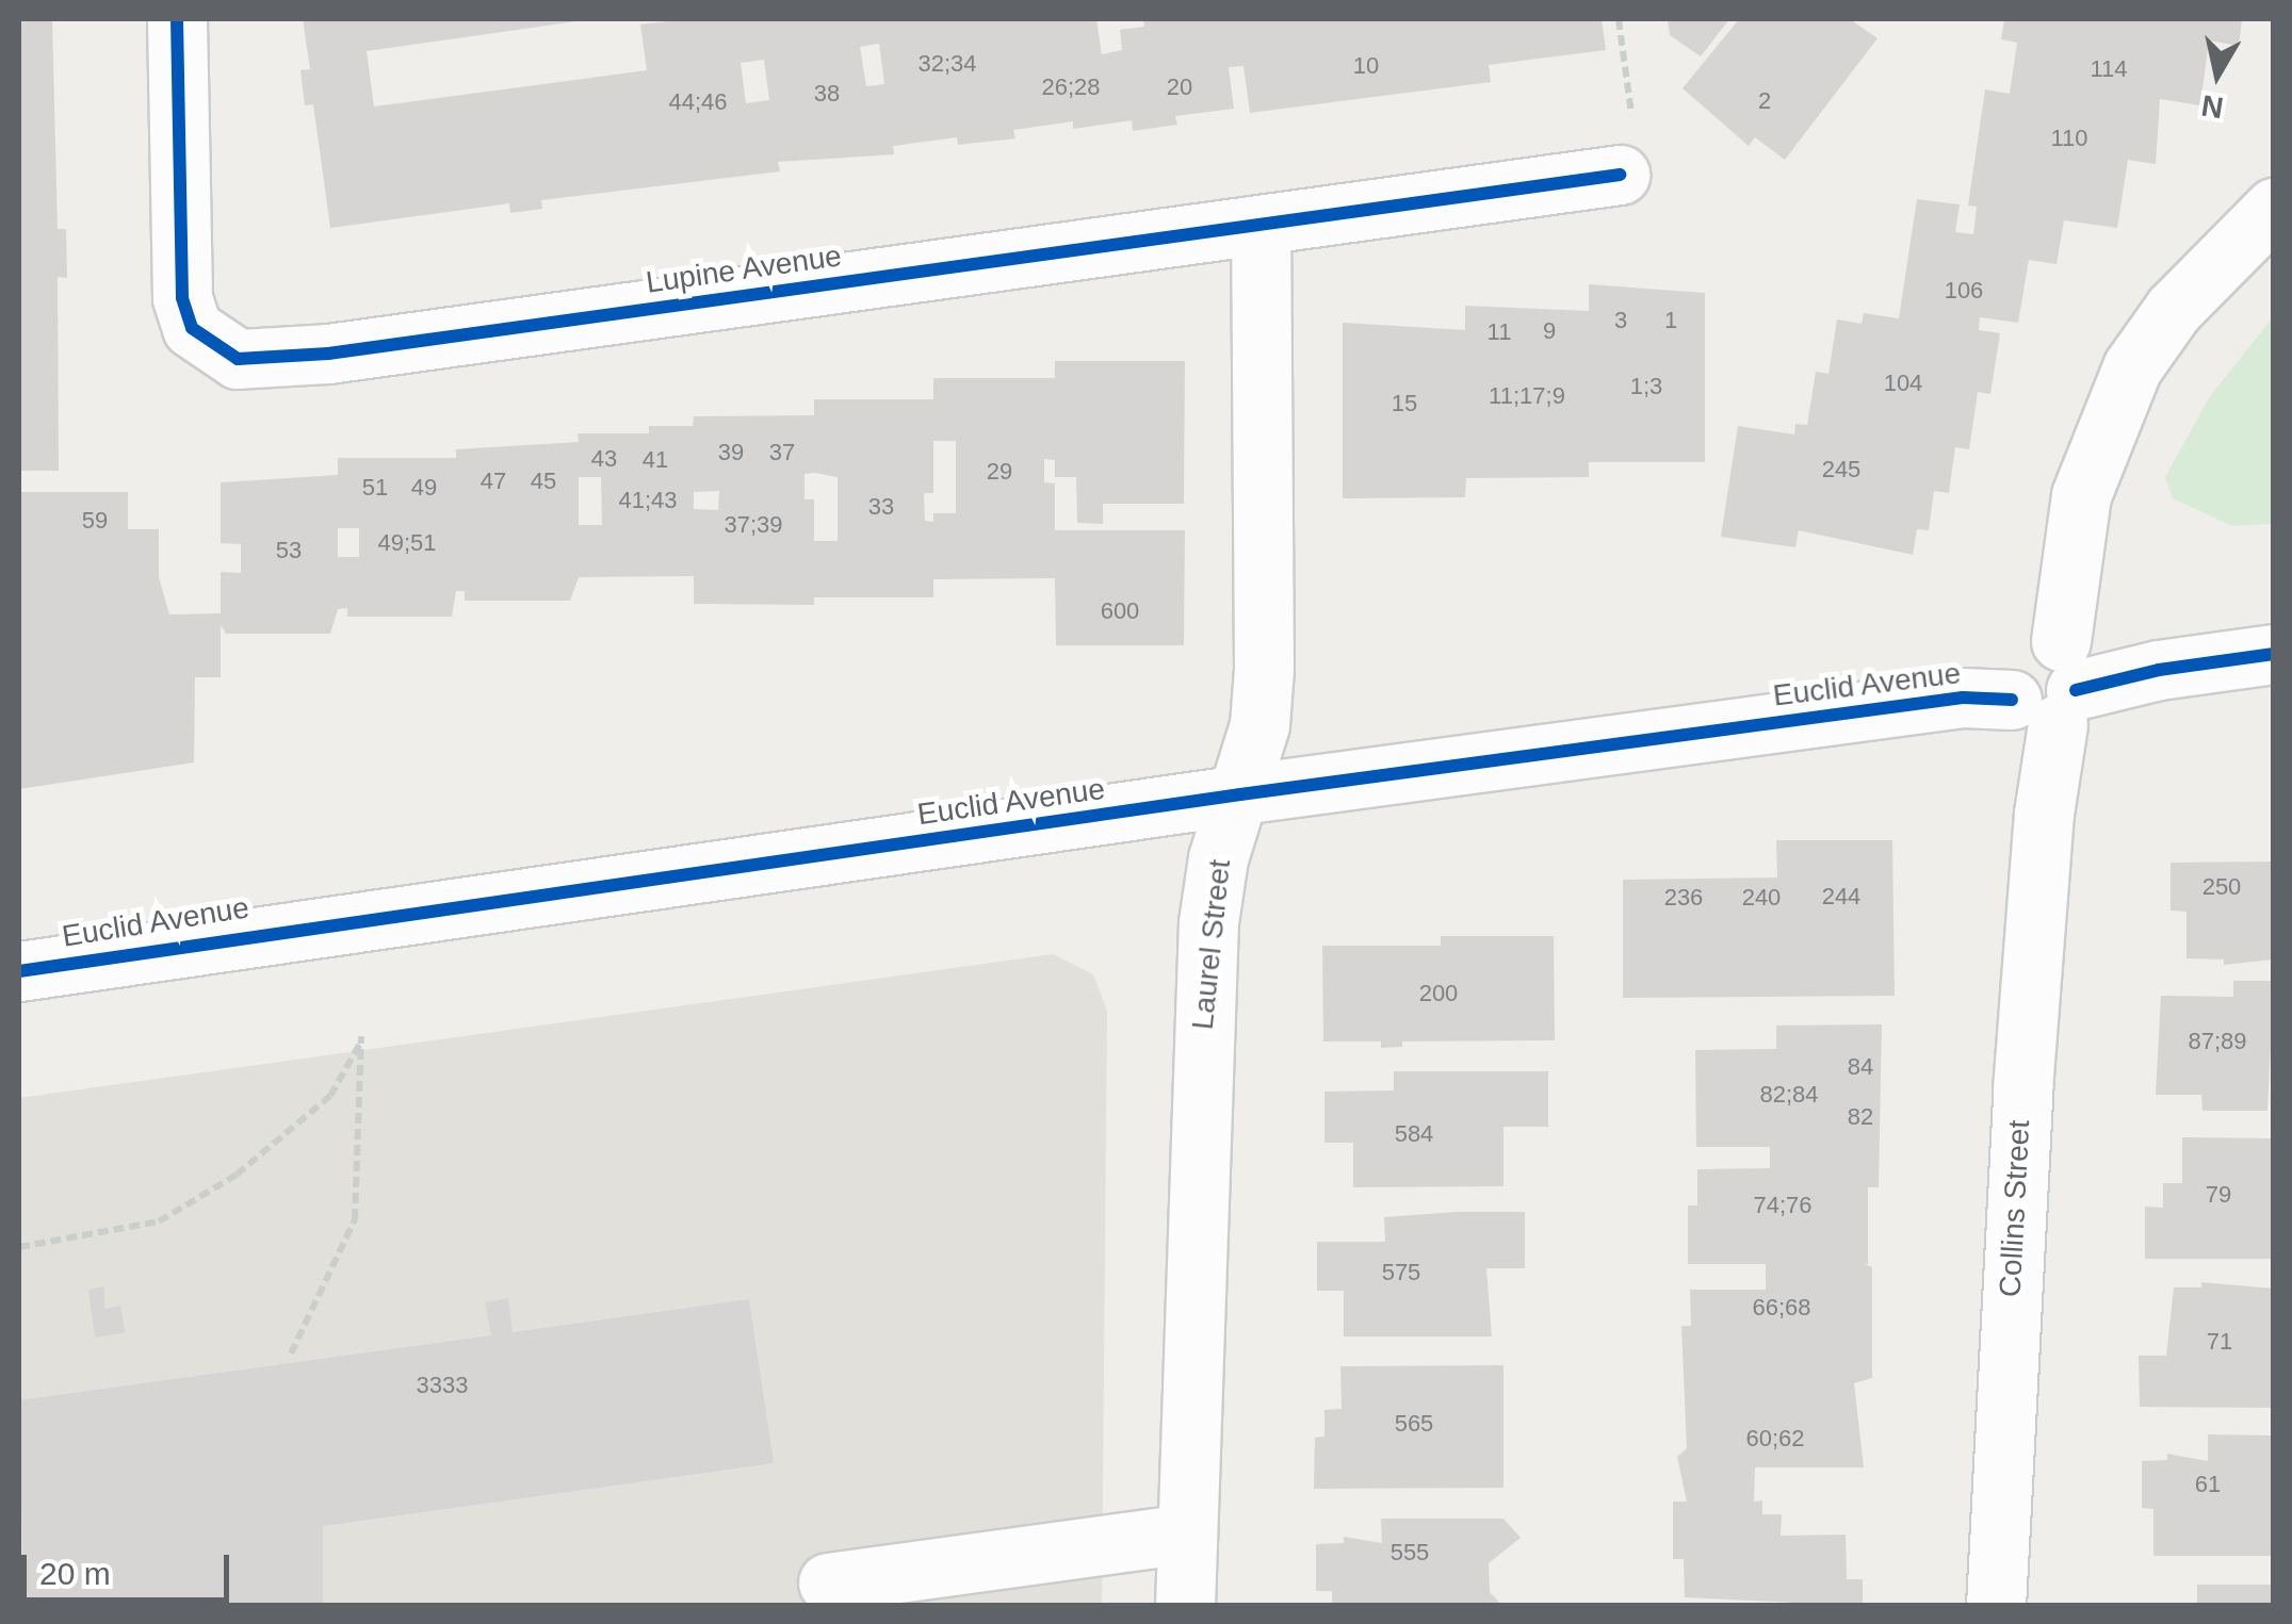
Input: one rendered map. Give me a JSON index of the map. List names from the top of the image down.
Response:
{
  "streets": {
    "street": [
      "Lupine Avenue",
      "Euclid Avenue",
      "Laurel Street",
      "Collins Street"
    ]
  },
  "crossings": [
    ["Lupine Avenue", "Laurel Street"],
    ["Euclid Avenue", "Laurel Street"],
    ["Euclid Avenue", "Collins Street"]
  ],
  "house_numbers": [
    "32;34",
    "10",
    "114",
    "26;28",
    "20",
    "38",
    "2",
    "44;46",
    "110",
    "106",
    "3",
    "1",
    "9",
    "11",
    "104",
    "1;3",
    "11;17;9",
    "15",
    "39",
    "37",
    "43",
    "41",
    "245",
    "29",
    "47",
    "45",
    "51",
    "49",
    "41;43",
    "33",
    "59",
    "37;39",
    "49;51",
    "53",
    "600",
    "250",
    "244",
    "236",
    "240",
    "200",
    "87;89",
    "84",
    "82;84",
    "82",
    "584",
    "79",
    "74;76",
    "575",
    "66;68",
    "71",
    "3333",
    "565",
    "60;62",
    "61",
    "555"
  ],
  "scale_bar": "20 m",
  "north": "bottom"
}
